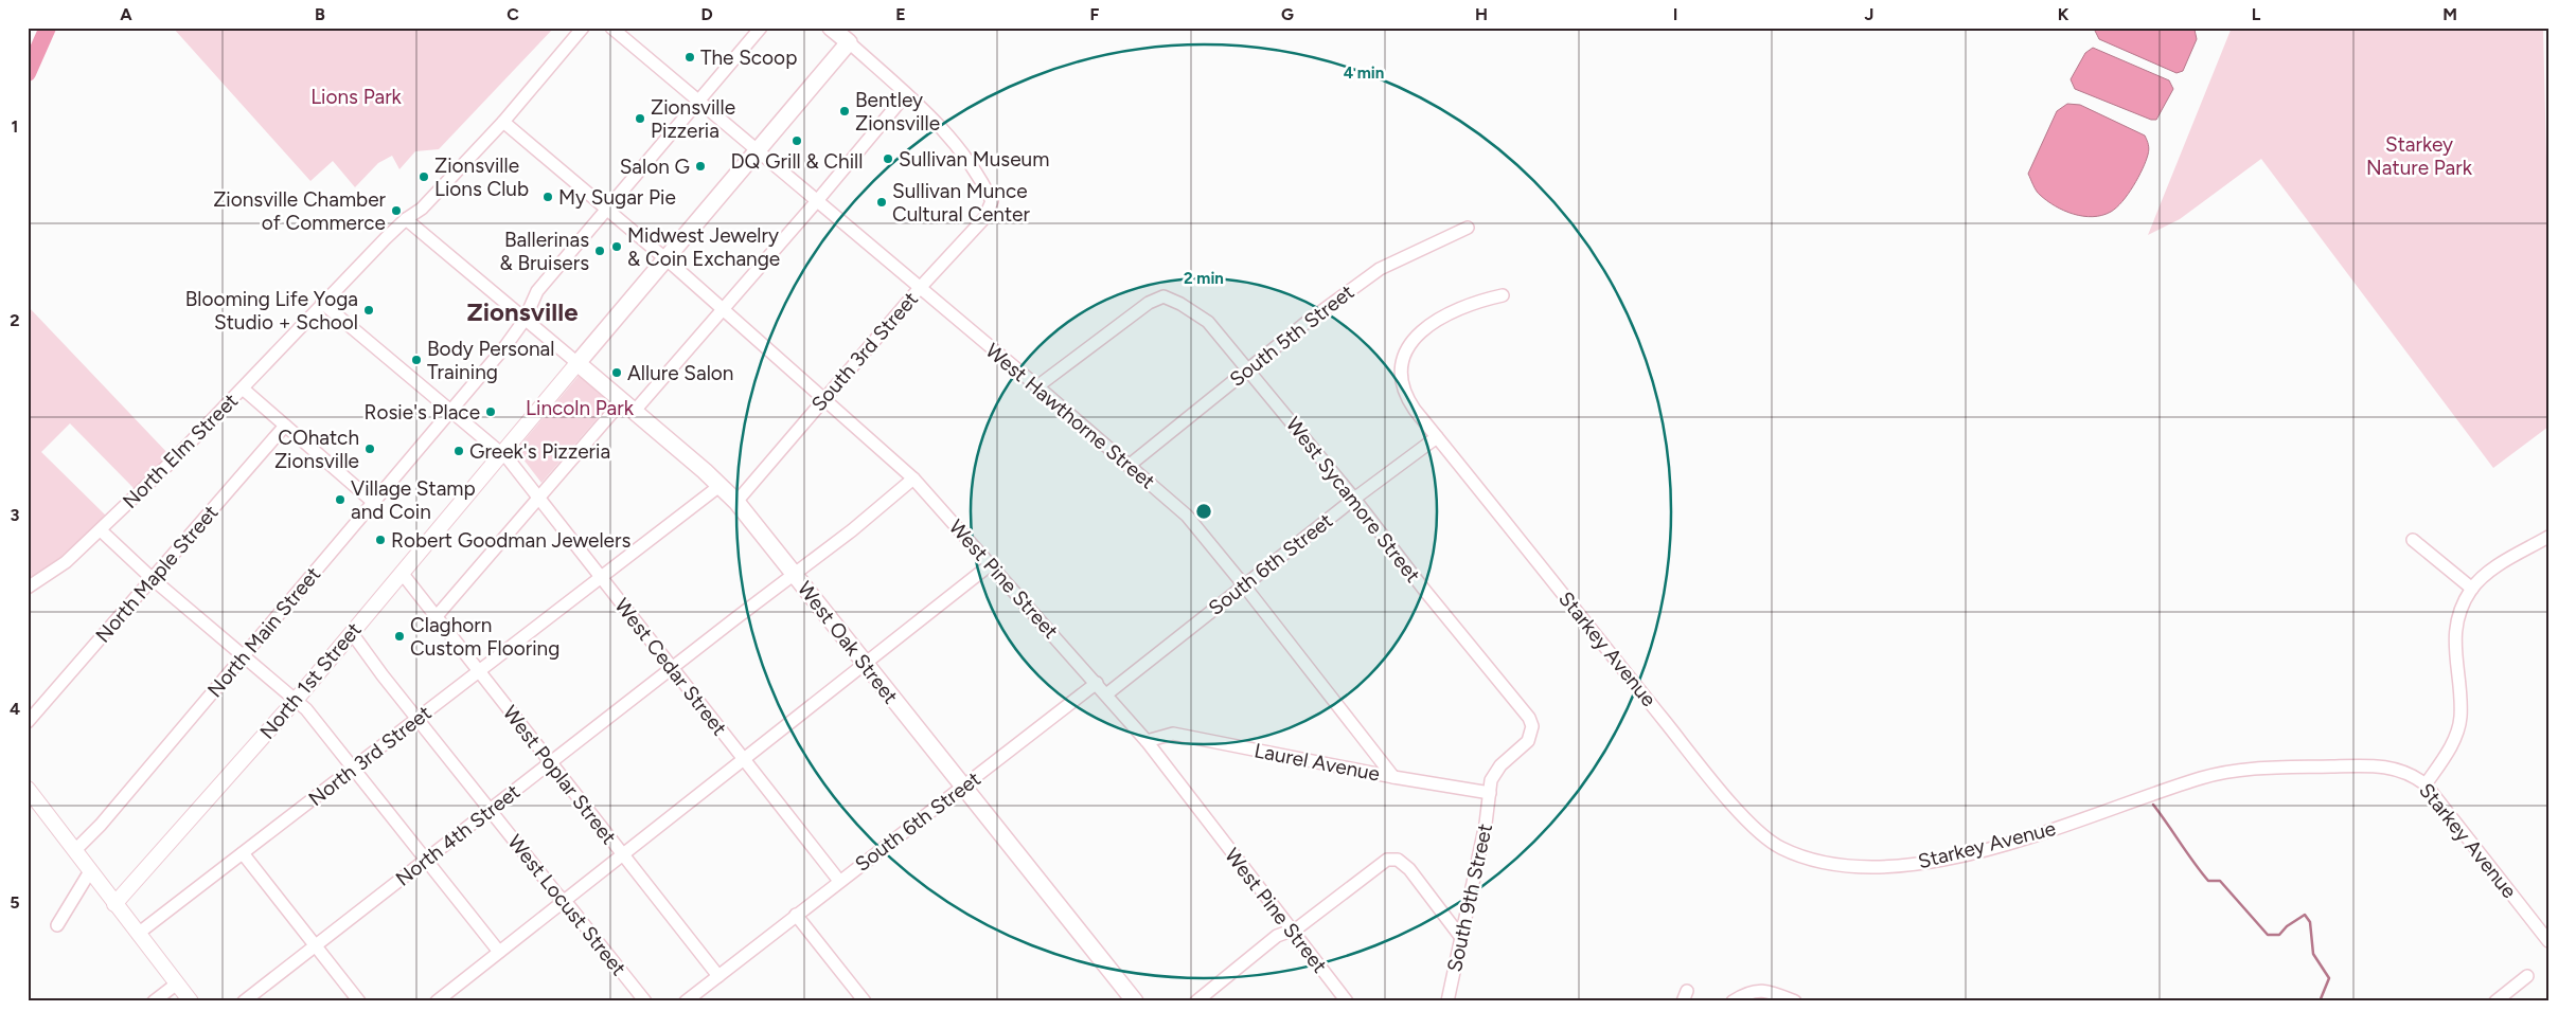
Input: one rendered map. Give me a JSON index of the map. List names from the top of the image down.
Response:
{
  "streets": {
    "main road": ["West Oak Street"],
    "street": [
      "South 5th Street",
      "South 3rd Street",
      "West Hawthorne Street",
      "North Elm Street",
      "West Sycamore Street",
      "South 6th Street",
      "North Maple Street",
      "West Pine Street",
      "North Main Street",
      "Starkey Avenue",
      "West Cedar Street",
      "North 1st Street",
      "North 3rd Street",
      "Laurel Avenue",
      "West Poplar Street",
      "North 4th Street",
      "South 9th Street",
      "West Locust Street"
    ]
  },
  "crossings": [
    ["South 5th Street", "West Hawthorne Street"],
    ["South 5th Street", "West Sycamore Street"],
    ["South 3rd Street", "West Hawthorne Street"],
    ["South 3rd Street", "West Pine Street"],
    ["South 3rd Street", "West Oak Street"],
    ["West Hawthorne Street", "West Sycamore Street"],
    ["West Hawthorne Street", "South 6th Street"],
    ["West Hawthorne Street", "North Main Street"],
    ["West Hawthorne Street", "Laurel Avenue"],
    ["North Elm Street", "West Pine Street"],
    ["North Elm Street", "West Oak Street"],
    ["North Elm Street", "West Cedar Street"],
    ["West Sycamore Street", "South 6th Street"],
    ["West Sycamore Street", "South 9th Street"],
    ["South 6th Street", "West Pine Street"],
    ["South 6th Street", "West Oak Street"],
    ["South 6th Street", "Starkey Avenue"],
    ["South 6th Street", "West Cedar Street"],
    ["South 6th Street", "West Poplar Street"],
    ["West Pine Street", "North Main Street"],
    ["West Pine Street", "Laurel Avenue"],
    ["West Pine Street", "North 4th Street"],
    ["North Main Street", "West Oak Street"],
    ["North Main Street", "West Cedar Street"],
    ["West Oak Street", "North 1st Street"],
    ["West Oak Street", "North 4th Street"],
    ["West Cedar Street", "North 1st Street"],
    ["West Cedar Street", "North 3rd Street"],
    ["West Cedar Street", "North 4th Street"],
    ["North 1st Street", "West Poplar Street"],
    ["North 1st Street", "West Locust Street"],
    ["North 3rd Street", "West Poplar Street"],
    ["North 3rd Street", "West Locust Street"],
    ["Laurel Avenue", "South 9th Street"],
    ["West Poplar Street", "North 4th Street"],
    ["North 4th Street", "West Locust Street"]
  ],
  "districts": ["Zionsville"],
  "parks": ["Lions Park", "Starkey Nature Park", "Lincoln Park"],
  "places": [
    "The Scoop",
    "Bentley Zionsville",
    "Zionsville Pizzeria",
    "DQ Grill & Chill",
    "Sullivan Museum",
    "Salon G",
    "Zionsville Lions Club",
    "My Sugar Pie",
    "Sullivan Munce Cultural Center",
    "Zionsville Chamber of Commerce",
    "Midwest Jewelry & Coin Exchange",
    "Ballerinas & Bruisers",
    "Blooming Life Yoga Studio + School",
    "Body Personal Training",
    "Allure Salon",
    "Rosie's Place",
    "COhatch Zionsville",
    "Greek's Pizzeria",
    "Village Stamp and Coin",
    "Robert Goodman Jewelers",
    "Claghorn Custom Flooring"
  ],
  "grid": {
    "columns": [
      "A",
      "B",
      "C",
      "D",
      "E",
      "F",
      "G",
      "H",
      "I",
      "J",
      "K",
      "L",
      "M"
    ],
    "rows": [
      "1",
      "2",
      "3",
      "4",
      "5"
    ]
  },
  "rings": ["4 min", "2 min"]
}
